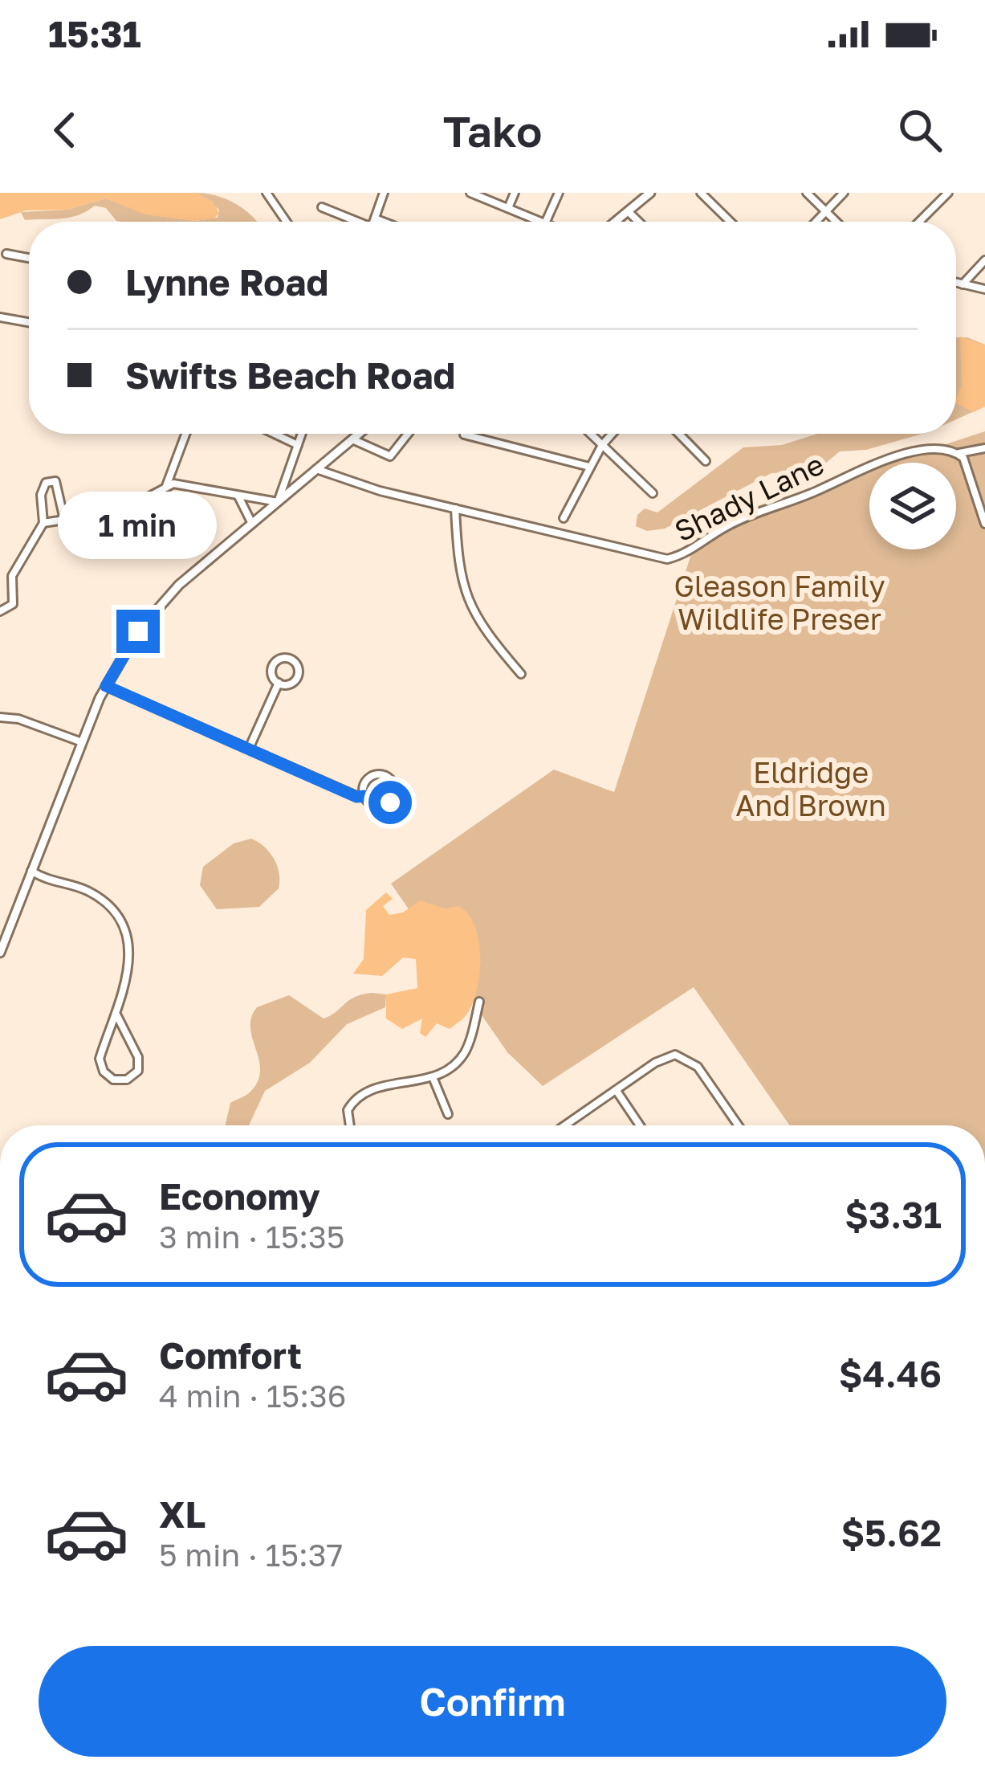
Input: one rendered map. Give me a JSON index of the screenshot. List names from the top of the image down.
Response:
{
  "streets": {
    "street": ["Shady Lane"]
  },
  "parks": ["Gleason Family Wildlife Preser", "Eldridge And Brown"],
  "page": {
    "status": "15:31",
    "header": "Tako",
    "banner": ["Lynne Road", "Swifts Beach Road"],
    "bubble": "1 min",
    "list": [
      {
        "name": "Economy",
        "note": "3 min · 15:35",
        "value": "$3.31"
      },
      {
        "name": "Comfort",
        "note": "4 min · 15:36",
        "value": "$4.46"
      },
      {
        "name": "XL",
        "note": "5 min · 15:37",
        "value": "$5.62"
      }
    ],
    "buttons": "Confirm"
  }
}
